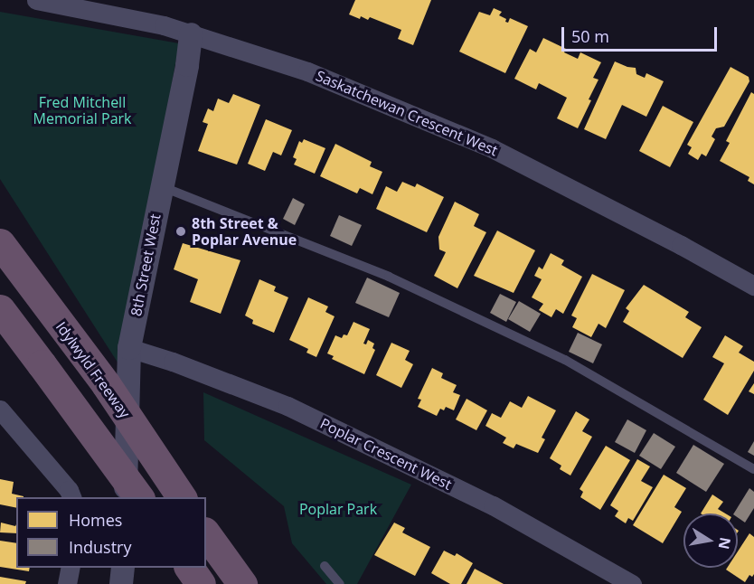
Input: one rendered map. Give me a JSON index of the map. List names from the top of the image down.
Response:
{
  "streets": {
    "highway": ["Idylwyld Freeway"],
    "street": ["Saskatchewan Crescent West", "8th Street West", "Poplar Crescent West"]
  },
  "crossings": [
    ["Saskatchewan Crescent West", "8th Street West"],
    ["8th Street West", "Poplar Crescent West"]
  ],
  "parks": ["Fred Mitchell Memorial Park", "Poplar Park"],
  "places": ["8th Street & Poplar Avenue"],
  "legend": ["Homes", "Industry"],
  "scale_bar": "50 m",
  "north": "right"
}
